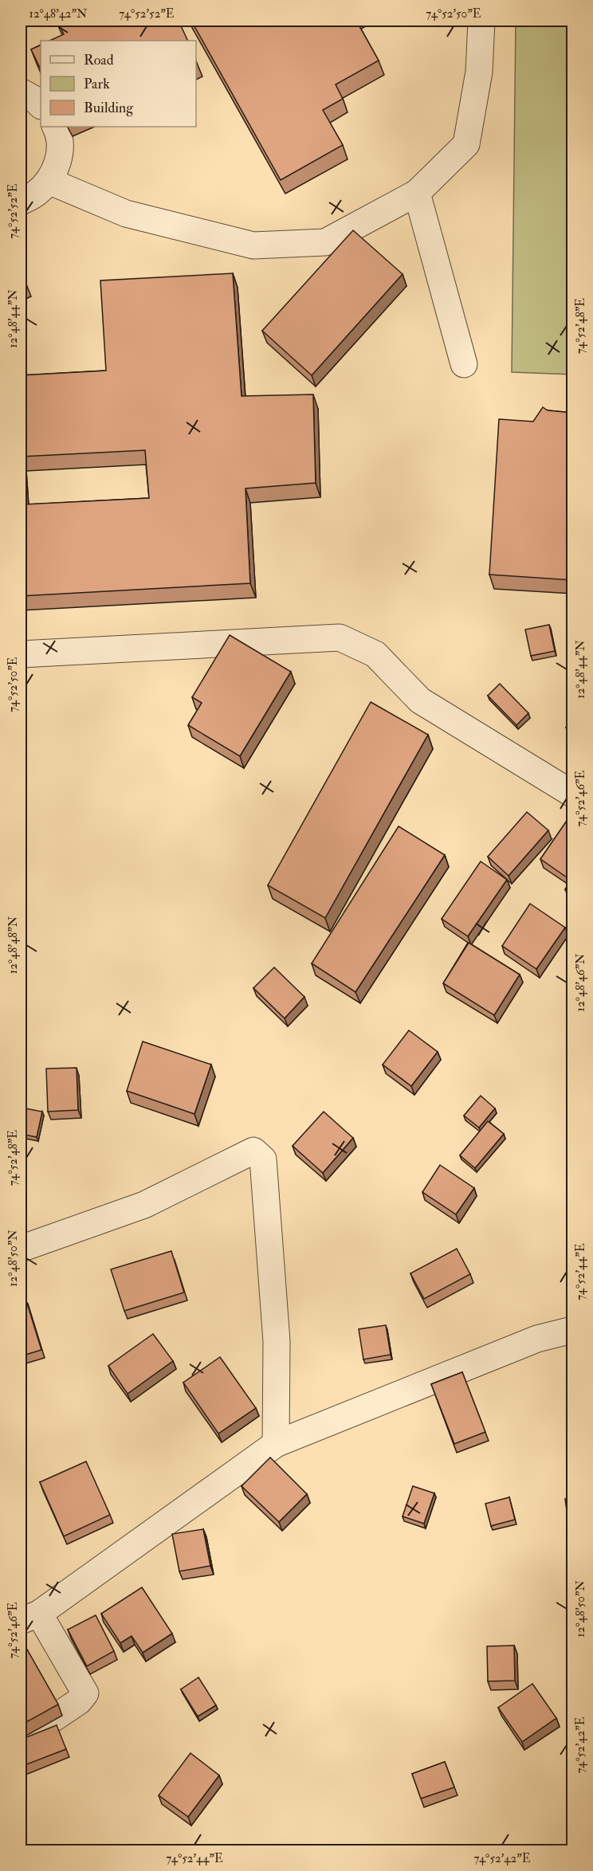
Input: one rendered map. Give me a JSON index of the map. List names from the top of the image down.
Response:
{
  "legend": ["Road", "Park", "Building"],
  "coordinates": [
    "12°48'42\"N",
    "74°52'52\"E",
    "74°52'50\"E",
    "12°48'44\"N",
    "74°52'48\"E",
    "74°52'46\"E",
    "12°48'48\"N",
    "12°48'46\"N",
    "12°48'50\"N",
    "74°52'44\"E",
    "74°52'42\"E"
  ]
}
